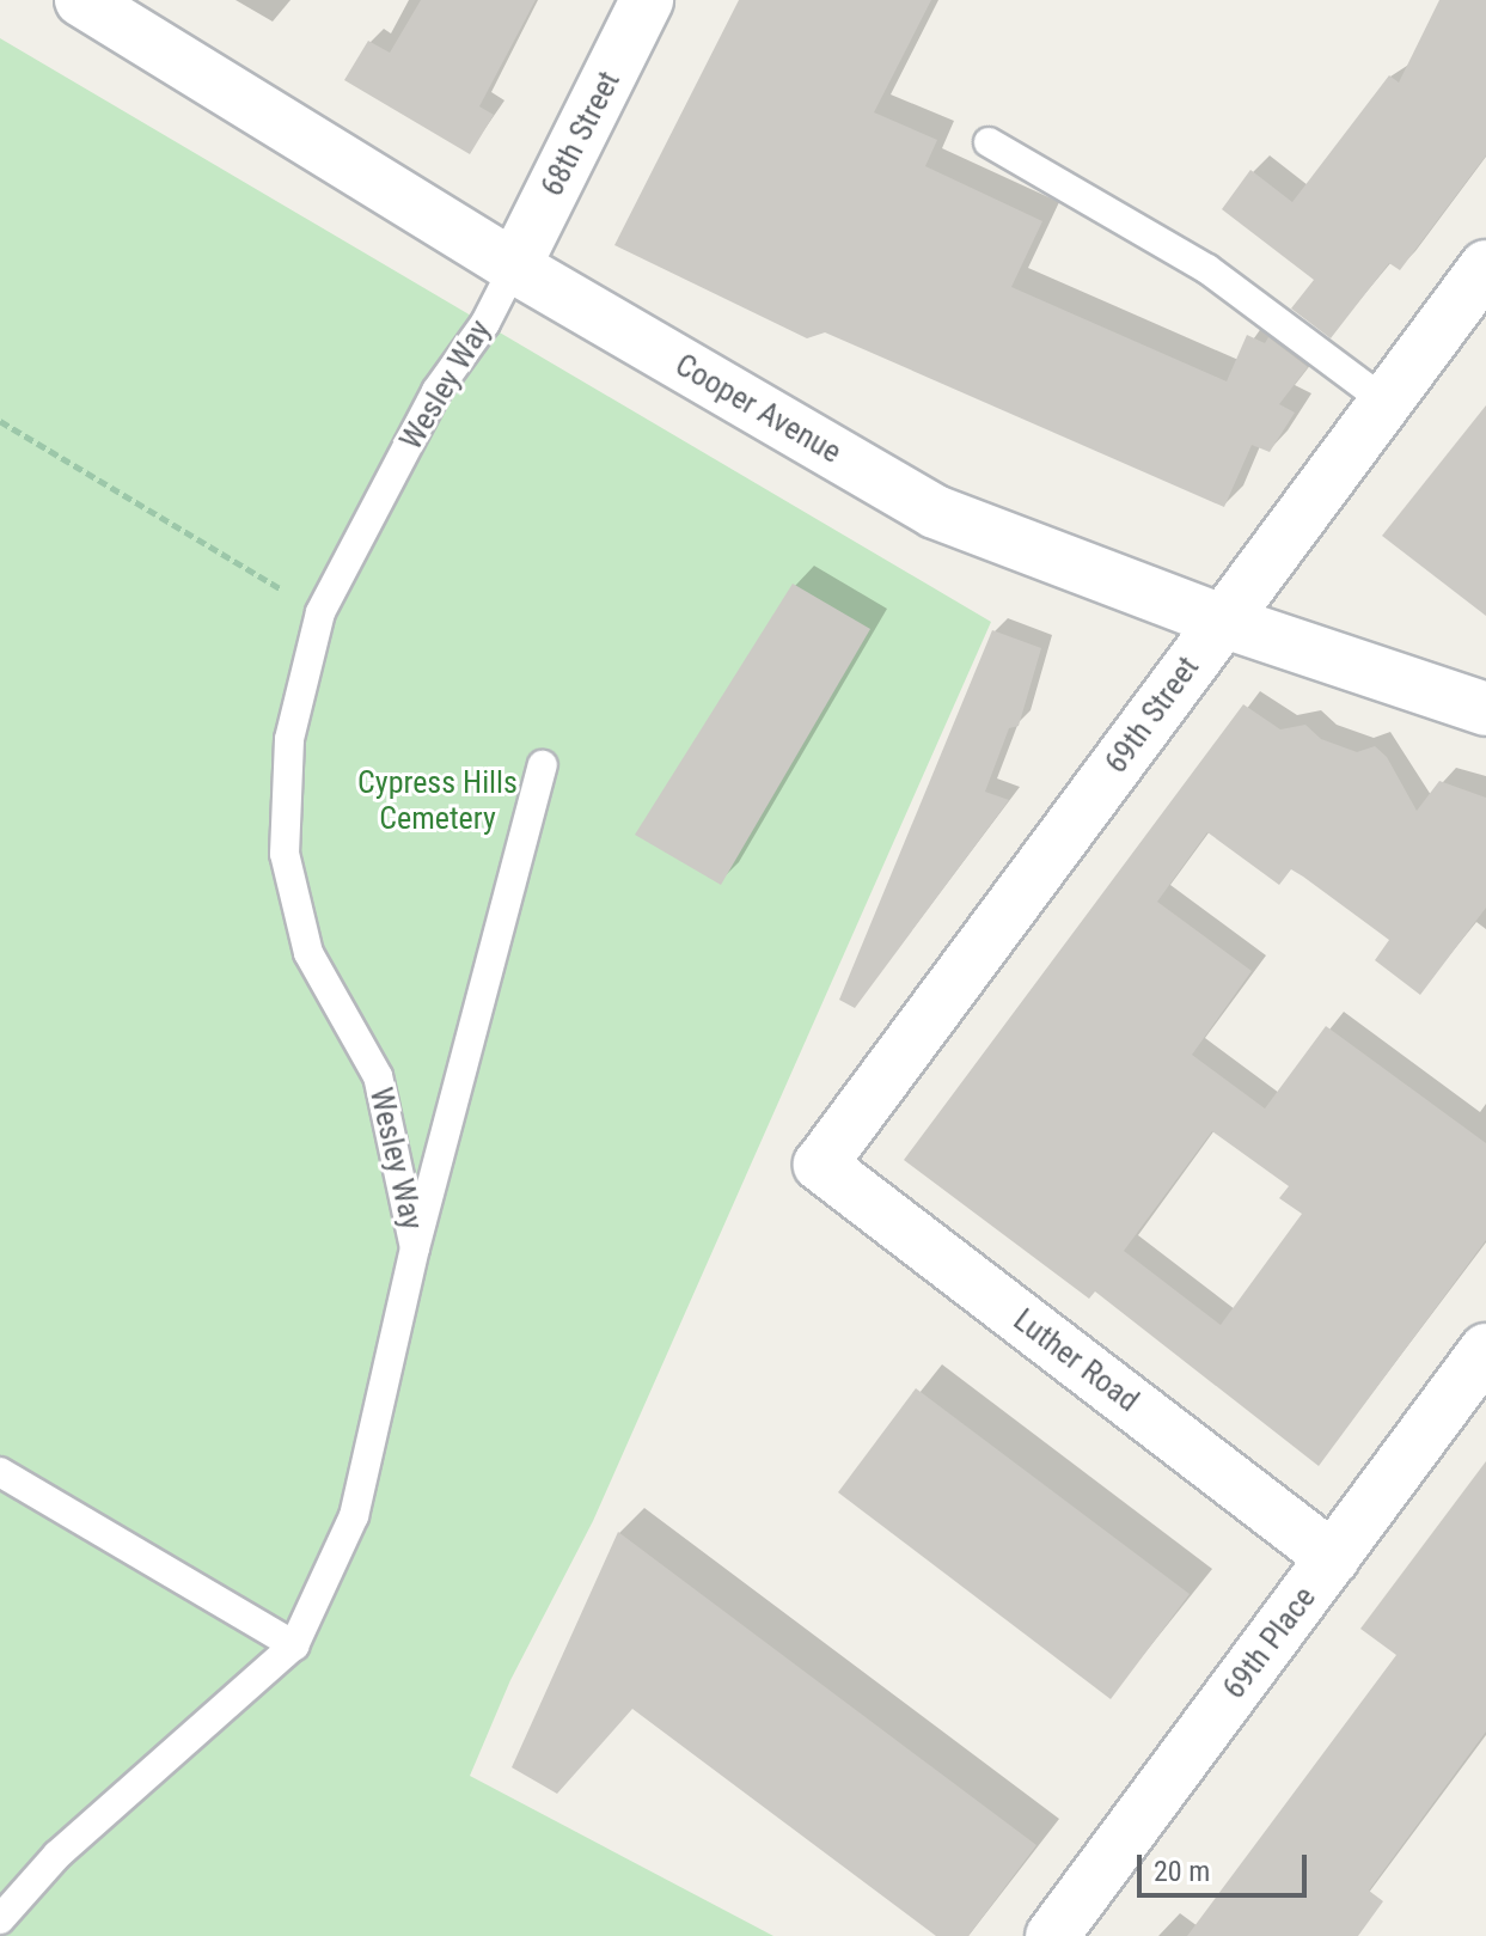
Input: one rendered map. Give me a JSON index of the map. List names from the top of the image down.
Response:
{
  "streets": {
    "street": [
      "68th Street",
      "Cooper Avenue",
      "69th Street",
      "Luther Road",
      "69th Place"
    ],
    "lane": ["Wesley Way"]
  },
  "crossings": [
    ["68th Street", "Wesley Way"],
    ["68th Street", "Cooper Avenue"],
    ["Wesley Way", "Cooper Avenue"],
    ["Cooper Avenue", "69th Street"],
    ["69th Street", "Luther Road"],
    ["Luther Road", "69th Place"]
  ],
  "parks": ["Cypress Hills Cemetery"],
  "scale_bar": "20 m"
}
